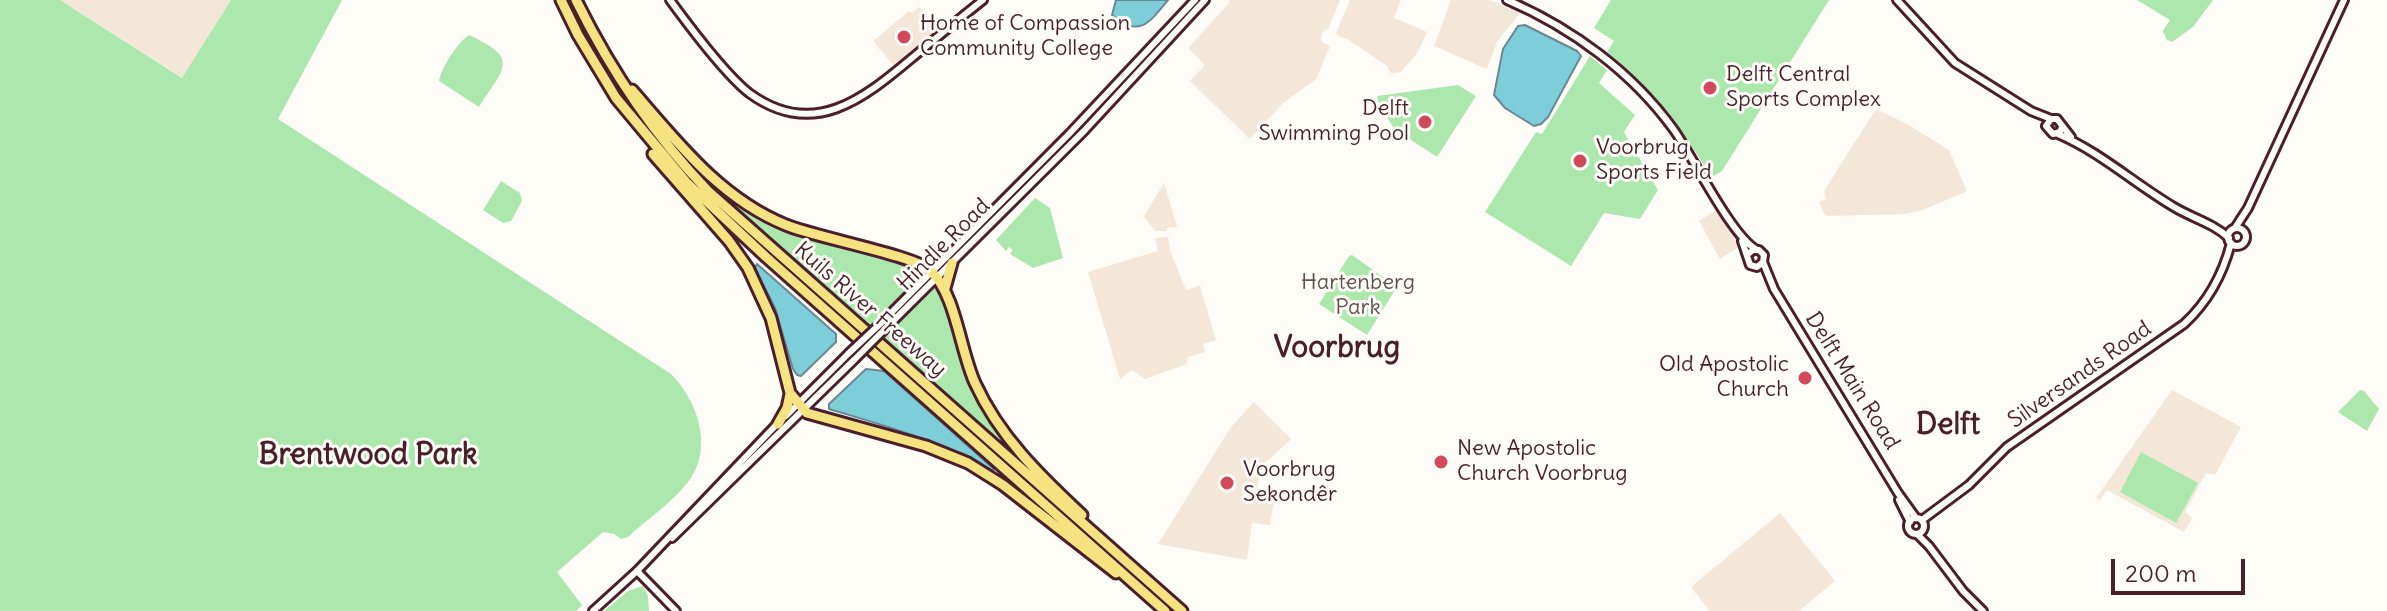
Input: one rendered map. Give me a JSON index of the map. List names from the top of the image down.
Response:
{
  "streets": {
    "highway": ["Kuils River Freeway"],
    "street": ["Hindle Road", "Silversands Road", "Delft Main Road"]
  },
  "crossings": [
    ["Silversands Road", "Delft Main Road"]
  ],
  "districts": ["Voorbrug", "Delft", "Brentwood Park"],
  "parks": ["Hartenberg Park"],
  "places": [
    "Home of Compassion Community College",
    "Delft Central Sports Complex",
    "Delft Swimming Pool",
    "Voorbrug Sports Field",
    "Old Apostolic Church",
    "New Apostolic Church Voorbrug",
    "Voorbrug Sekondêr"
  ],
  "scale_bar": "200 m"
}
